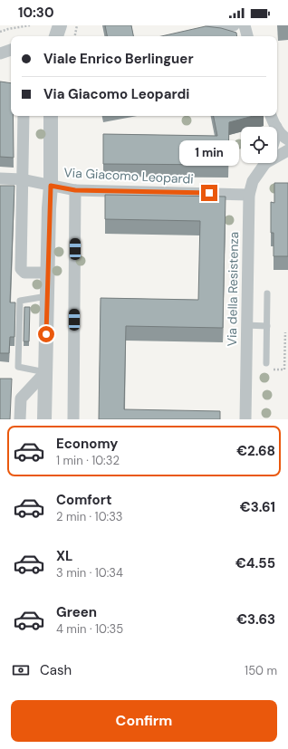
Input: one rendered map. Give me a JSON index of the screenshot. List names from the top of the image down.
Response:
{
  "streets": {
    "street": ["Via Giacomo Leopardi", "Via della Resistenza"]
  },
  "crossings": [
    ["Via Giacomo Leopardi", "Via della Resistenza"]
  ],
  "page": {
    "status": "10:30",
    "banner": ["Viale Enrico Berlinguer", "Via Giacomo Leopardi"],
    "bubble": "1 min",
    "list": [
      {
        "name": "Economy",
        "note": "1 min · 10:32",
        "value": "€2.68"
      },
      {
        "name": "Comfort",
        "note": "2 min · 10:33",
        "value": "€3.61"
      },
      {
        "name": "XL",
        "note": "3 min · 10:34",
        "value": "€4.55"
      },
      {
        "name": "Green",
        "note": "4 min · 10:35",
        "value": "€3.63"
      }
    ],
    "pay": ["Cash", "150 m"],
    "buttons": "Confirm"
  }
}
